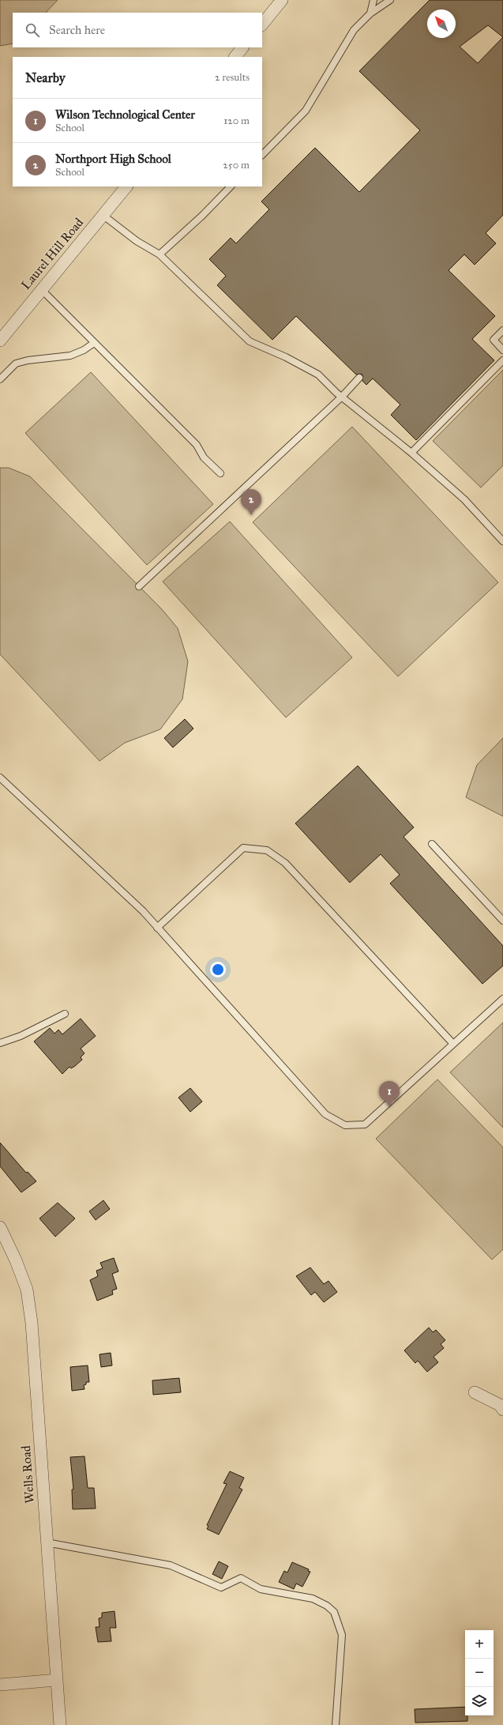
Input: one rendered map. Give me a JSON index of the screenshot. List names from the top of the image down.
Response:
{
  "streets": {
    "street": ["Laurel Hill Road", "Wells Road"]
  },
  "north": "top left",
  "page": {
    "search": "Search here",
    "heading": ["Nearby", "2 results"],
    "list": [
      {
        "mark": "1",
        "name": "Wilson Technological Center",
        "note": "School",
        "value": "120 m"
      },
      {
        "mark": "2",
        "name": "Northport High School",
        "note": "School",
        "value": "250 m"
      }
    ],
    "pins": ["2", "1"],
    "map_buttons": ["+", "−"]
  }
}
